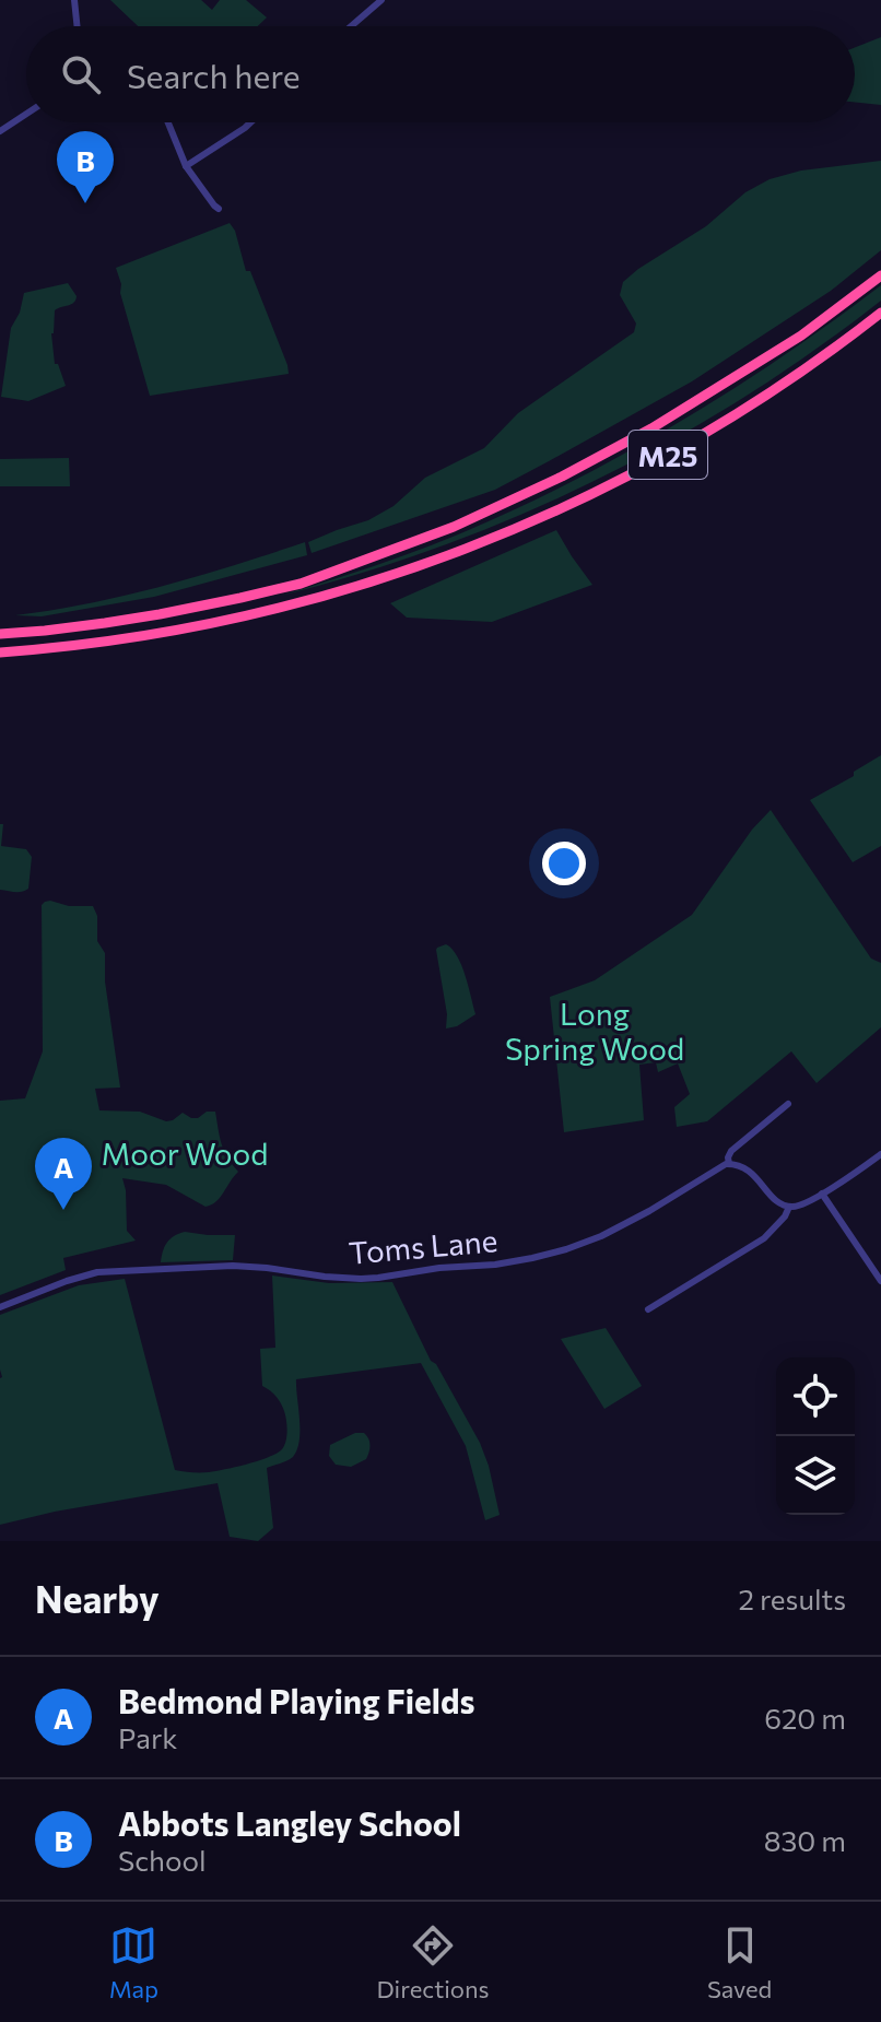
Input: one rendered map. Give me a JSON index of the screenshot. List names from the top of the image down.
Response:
{
  "streets": {
    "highway": ["M25"],
    "street": ["Toms Lane"]
  },
  "parks": ["Long Spring Wood", "Moor Wood"],
  "page": {
    "search": "Search here",
    "pins": ["B", "A"],
    "heading": ["Nearby", "2 results"],
    "list": [
      {
        "mark": "A",
        "name": "Bedmond Playing Fields",
        "note": "Park",
        "value": "620 m"
      },
      {
        "mark": "B",
        "name": "Abbots Langley School",
        "note": "School",
        "value": "830 m"
      }
    ],
    "nav": ["Map", "Directions", "Saved"]
  }
}
